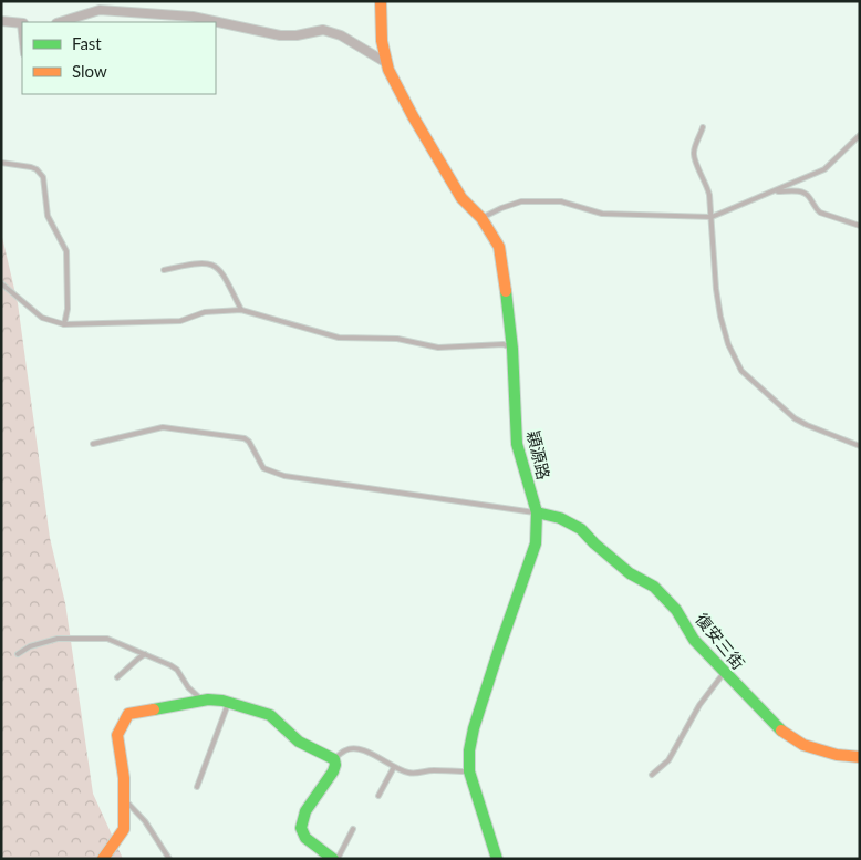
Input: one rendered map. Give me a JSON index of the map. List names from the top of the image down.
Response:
{
  "streets": {
    "street": ["穎源路", "復安三街"]
  },
  "crossings": [
    ["穎源路", "復安三街"]
  ],
  "legend": ["Fast", "Slow"]
}
